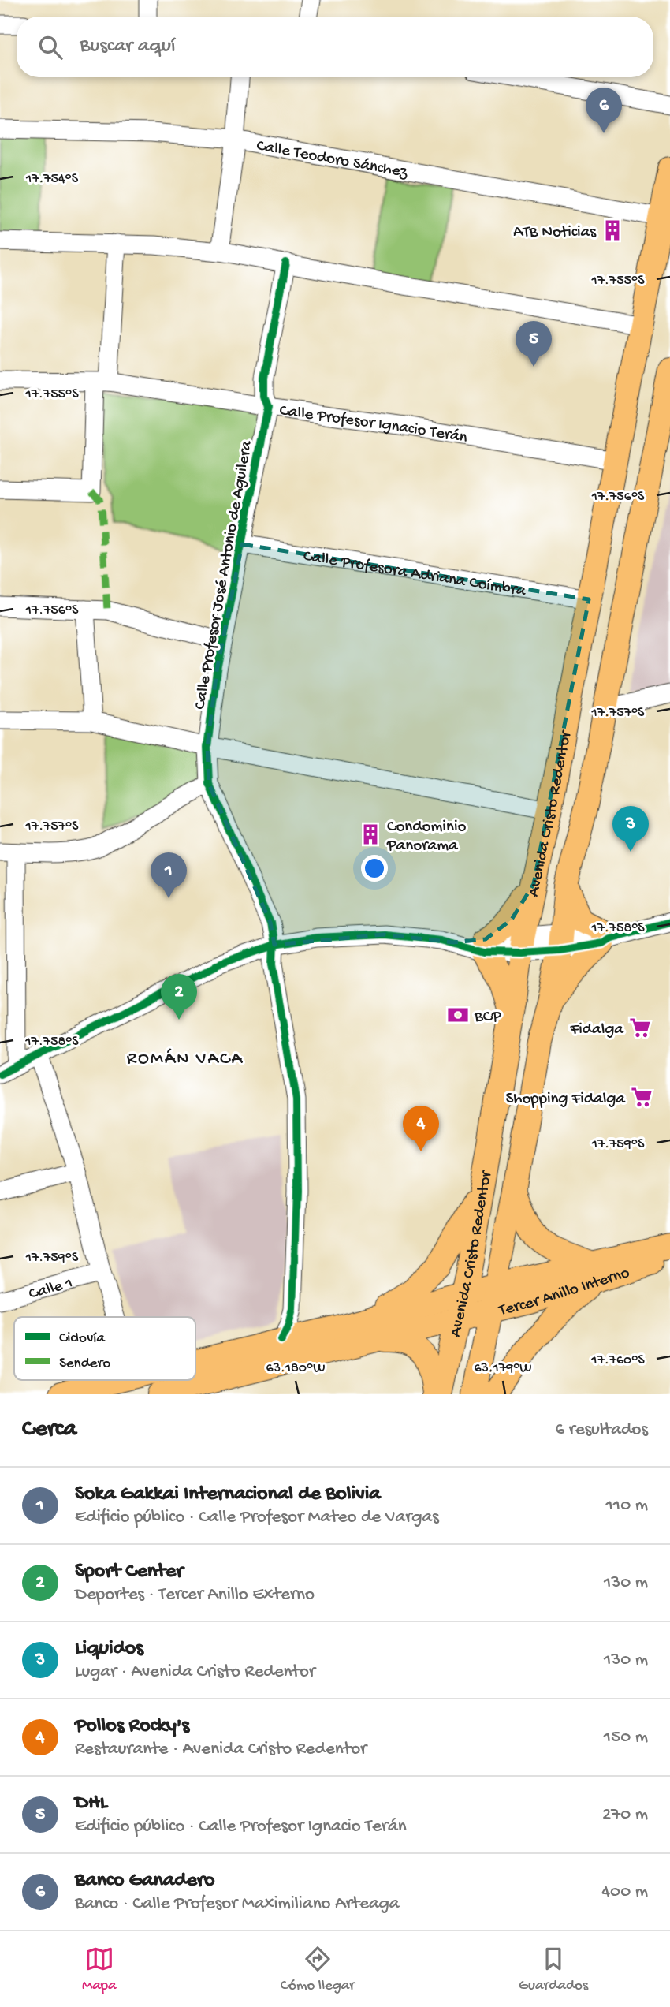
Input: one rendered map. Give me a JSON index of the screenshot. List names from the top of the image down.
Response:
{
  "streets": {
    "main road": ["Avenida Cristo Redentor", "Tercer Anillo Interno"],
    "street": [
      "Calle Teodoro Sánchez",
      "Calle Profesor Ignacio Terán",
      "Calle Profesora Adriana Coímbra",
      "Calle Profesor José Antonio de Aguilera",
      "Calle 1"
    ]
  },
  "crossings": [
    ["Calle Teodoro Sánchez", "Avenida Cristo Redentor"],
    ["Calle Profesor Ignacio Terán", "Calle Profesor José Antonio de Aguilera"],
    ["Calle Profesor Ignacio Terán", "Avenida Cristo Redentor"],
    ["Calle Profesora Adriana Coímbra", "Calle Profesor José Antonio de Aguilera"],
    ["Calle Profesora Adriana Coímbra", "Avenida Cristo Redentor"],
    ["Avenida Cristo Redentor", "Tercer Anillo Interno"]
  ],
  "districts": ["ROMÁN VACA"],
  "places": {
    "building": ["ATB Noticias", "Condominio Panorama"],
    "bank": ["BCP"],
    "supermarket": ["Fidalga", "Shopping Fidalga"]
  },
  "legend": ["Ciclovía", "Sendero"],
  "page": {
    "search": "Buscar aquí",
    "pins": [
      "6",
      "5",
      "3",
      "1",
      "2",
      "4"
    ],
    "heading": ["Cerca", "6 resultados"],
    "list": [
      {
        "mark": "1",
        "name": "Soka Gakkai Internacional de Bolivia",
        "note": "Edificio público · Calle Profesor Mateo de Vargas",
        "value": "110 m"
      },
      {
        "mark": "2",
        "name": "Sport Center",
        "note": "Deportes · Tercer Anillo Externo",
        "value": "130 m"
      },
      {
        "mark": "3",
        "name": "Liquidos",
        "note": "Lugar · Avenida Cristo Redentor",
        "value": "130 m"
      },
      {
        "mark": "4",
        "name": "Pollos Rocky's",
        "note": "Restaurante · Avenida Cristo Redentor",
        "value": "150 m"
      },
      {
        "mark": "5",
        "name": "DHL",
        "note": "Edificio público · Calle Profesor Ignacio Terán",
        "value": "270 m"
      },
      {
        "mark": "6",
        "name": "Banco Ganadero",
        "note": "Banco · Calle Profesor Maximiliano Arteaga",
        "value": "400 m"
      }
    ],
    "nav": ["Mapa", "Cómo llegar", "Guardados"]
  },
  "coordinates": [
    "17.754°S",
    "17.755°S",
    "17.756°S",
    "17.757°S",
    "17.758°S",
    "17.759°S",
    "17.760°S",
    "63.180°W",
    "63.179°W"
  ]
}
